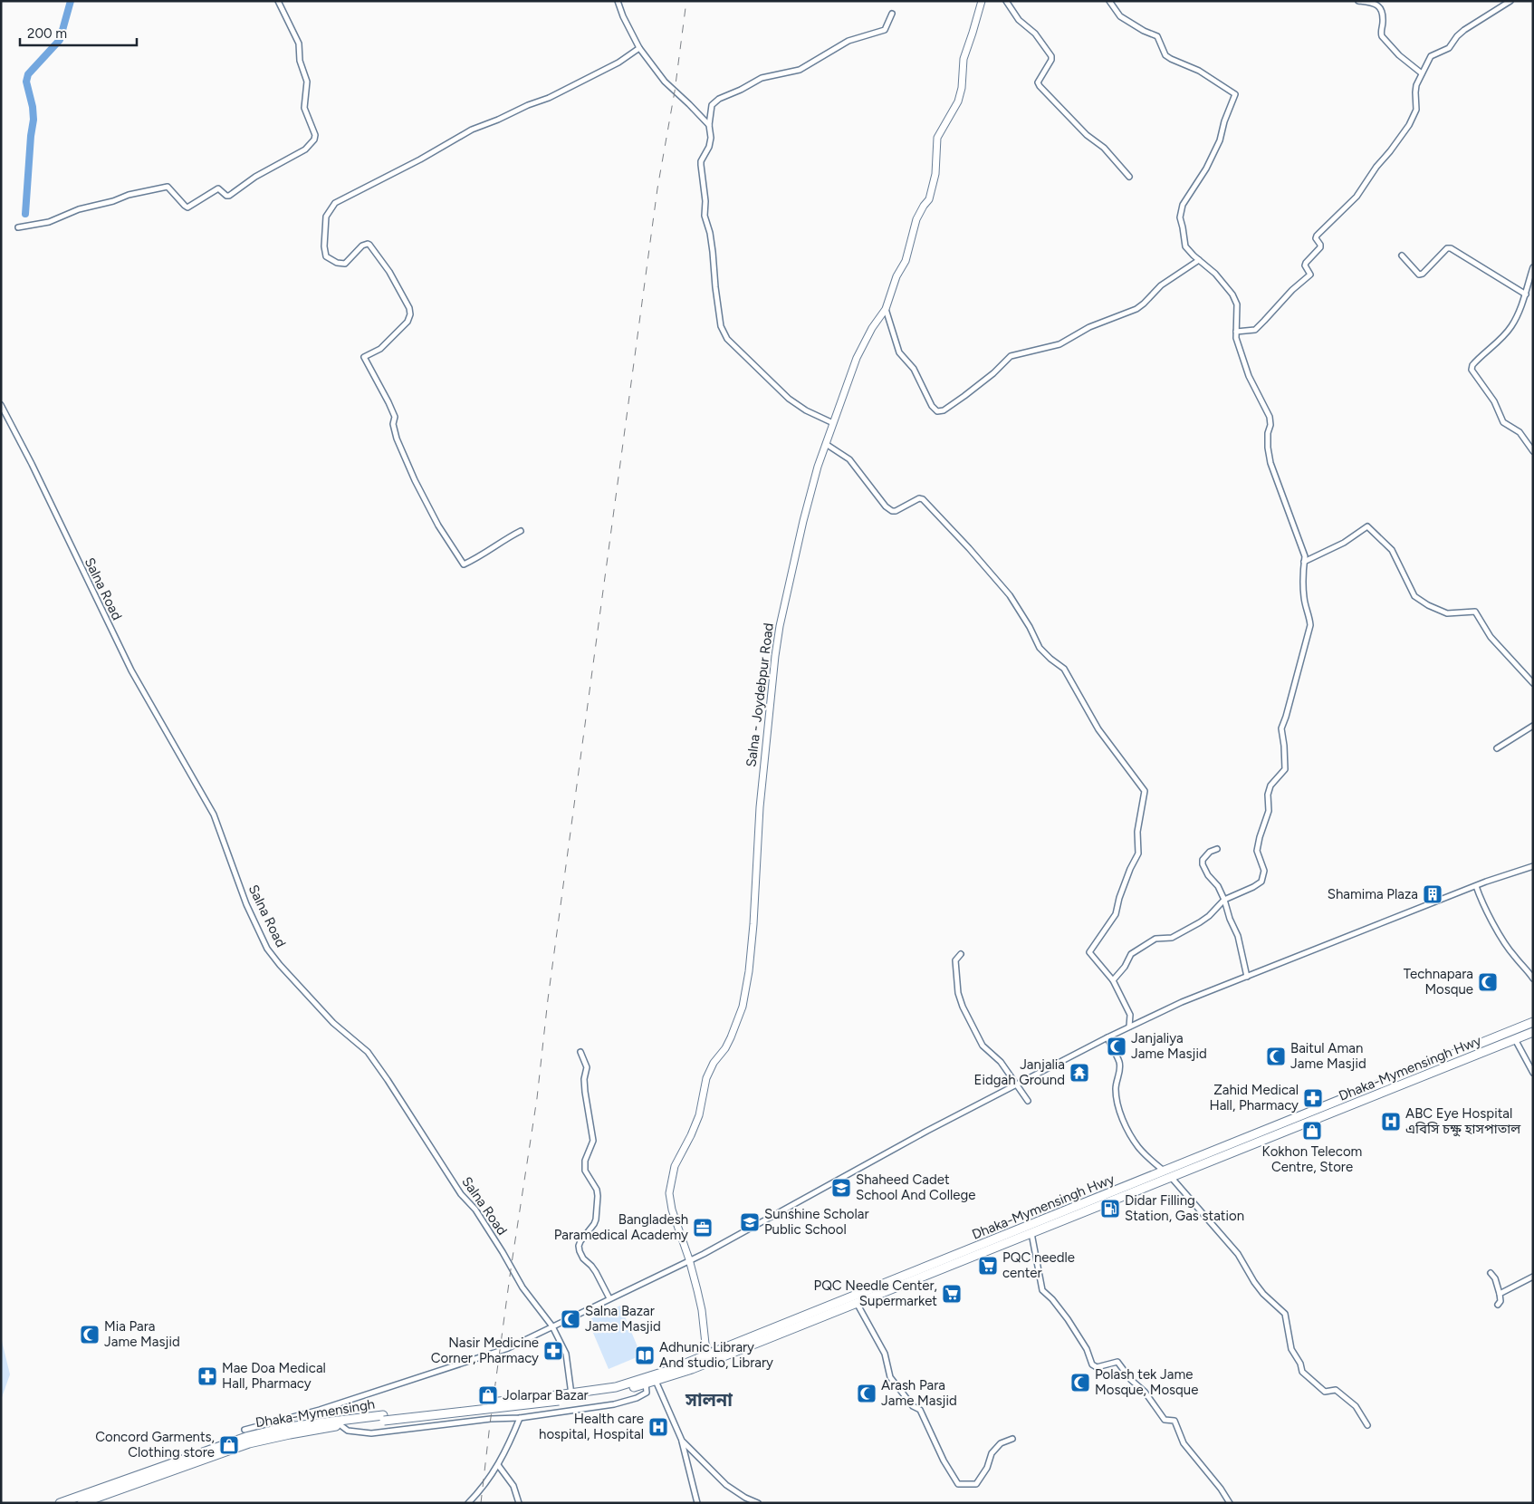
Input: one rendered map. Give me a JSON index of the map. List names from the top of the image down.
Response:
{
  "streets": {
    "highway": ["Dhaka-Mymensingh Hwy", "Dhaka-Mymensingh"],
    "main road": ["Salna - Joydebpur Road"],
    "street": ["Salna Road"]
  },
  "crossings": [
    ["Salna Road", "Dhaka-Mymensingh Hwy"],
    ["Salna - Joydebpur Road", "Dhaka-Mymensingh Hwy"],
    ["Dhaka-Mymensingh Hwy", "Dhaka-Mymensingh"]
  ],
  "districts": ["সালনা"],
  "places": {
    "building": ["Shamima Plaza"],
    "mosque": [
      "Technapara Mosque",
      "Janjaliya Jame Masjid",
      "Baitul Aman Jame Masjid",
      "Salna Bazar Jame Masjid",
      "Mia Para Jame Masjid",
      "Polash tek Jame Mosque, Mosque",
      "Arash Para Jame Masjid"
    ],
    "temple": ["Janjalia Eidgah Ground"],
    "pharmacy": ["Zahid Medical Hall, Pharmacy", "Nasir Medicine Corner, Pharmacy", "Mae Doa Medical Hall, Pharmacy"],
    "hospital": ["ABC Eye Hospital এবিসি চক্ষু হাসপাতাল", "Health care hospital, Hospital"],
    "shop": ["Kokhon Telecom Centre, Store", "Jolarpar Bazar", "Concord Garments, Clothing store"],
    "school or university": ["Shaheed Cadet School And College", "Sunshine Scholar Public School"],
    "fuel station": ["Didar Filling Station, Gas station"],
    "office": ["Bangladesh Paramedical Academy"],
    "supermarket": ["PQC needle center", "PQC Needle Center, Supermarket"],
    "library": ["Adhunic Library And studio, Library"]
  },
  "scale_bar": "200 m"
}
